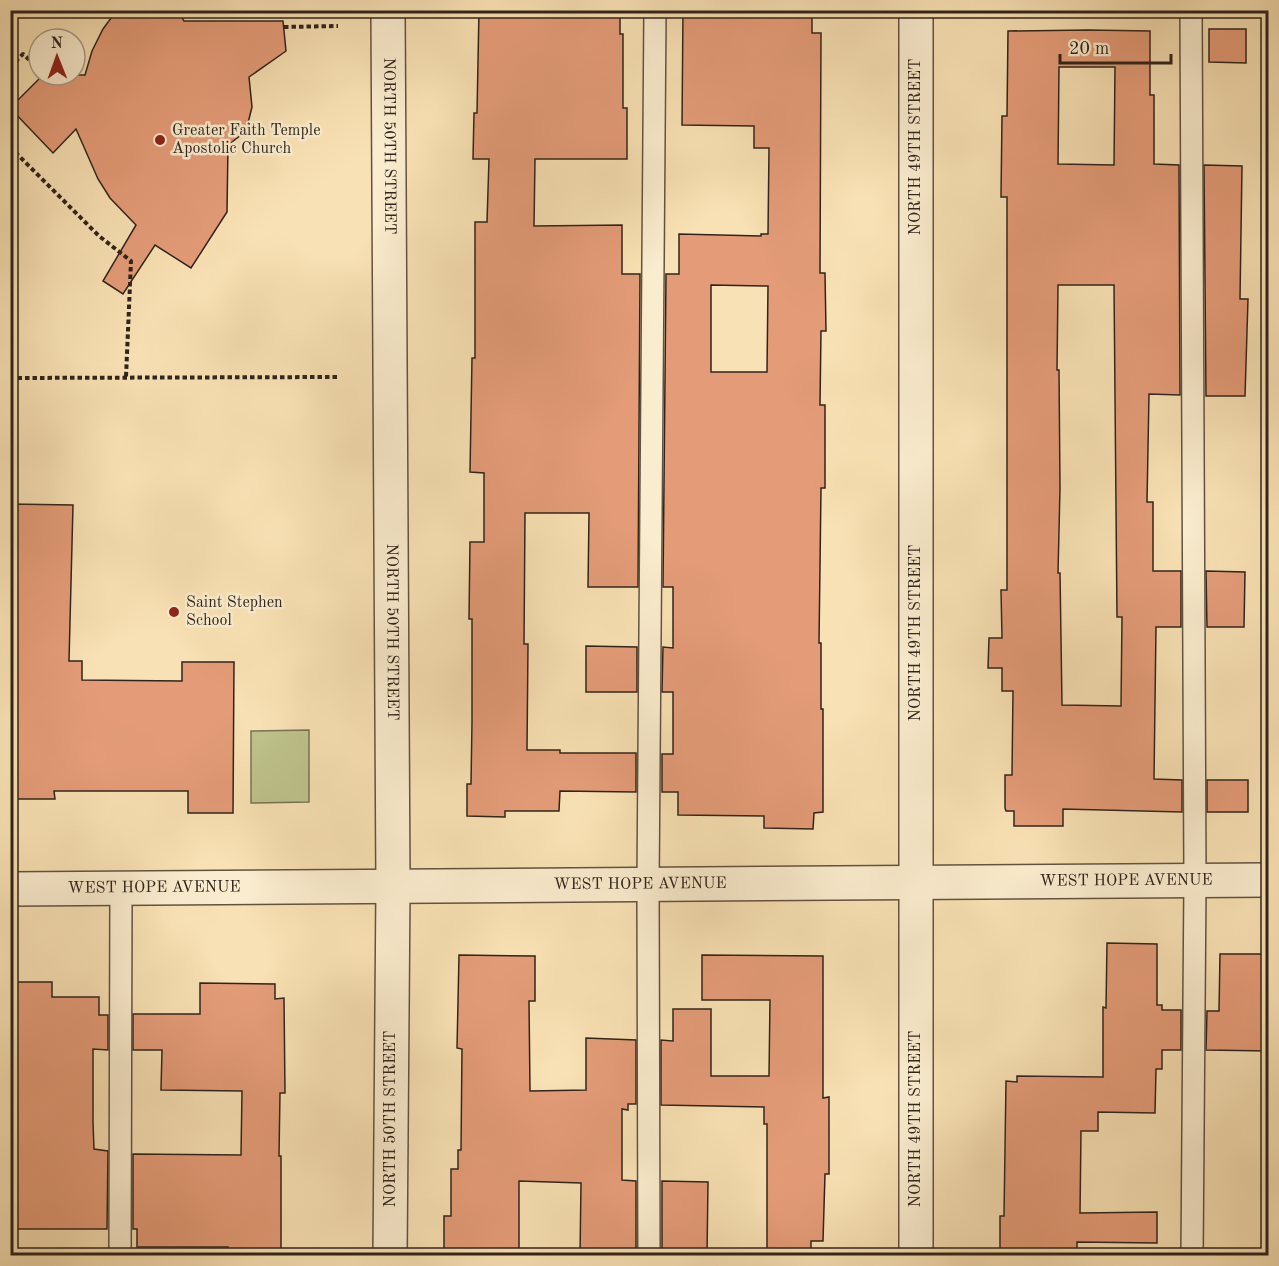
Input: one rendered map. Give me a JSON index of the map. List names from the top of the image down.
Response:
{
  "streets": {
    "street": ["NORTH 50TH STREET", "NORTH 49TH STREET", "WEST HOPE AVENUE"]
  },
  "crossings": [
    ["NORTH 50TH STREET", "WEST HOPE AVENUE"],
    ["NORTH 49TH STREET", "WEST HOPE AVENUE"]
  ],
  "places": ["Greater Faith Temple Apostolic Church", "Saint Stephen School"],
  "scale_bar": "20 m",
  "north": "top"
}
